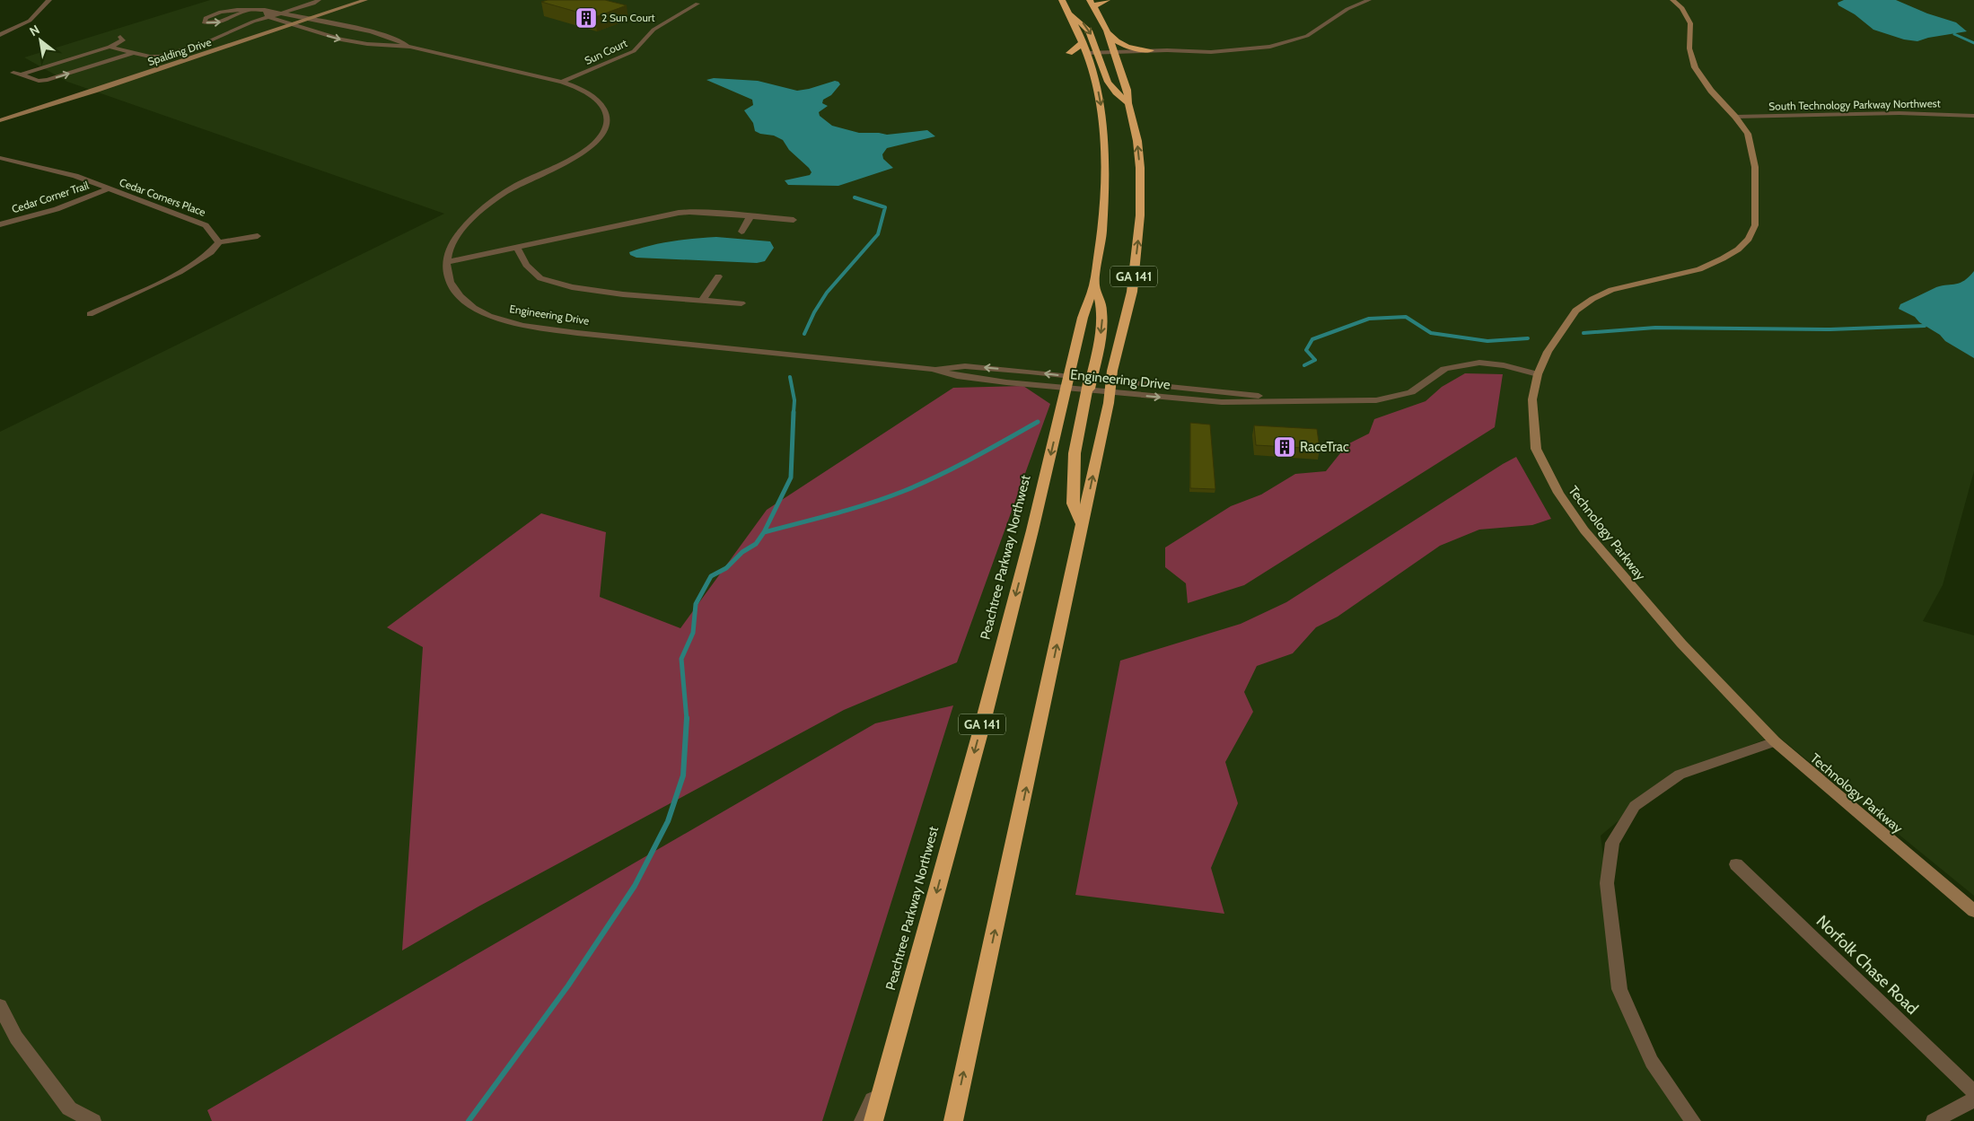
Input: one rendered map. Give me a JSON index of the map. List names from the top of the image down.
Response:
{
  "streets": {
    "highway": ["GA 141", "Peachtree Parkway Northwest"],
    "street": [
      "Spalding Drive",
      "Sun Court",
      "South Technology Parkway Northwest",
      "Cedar Corner Trail",
      "Cedar Corners Place",
      "Engineering Drive",
      "Technology Parkway",
      "Norfolk Chase Road"
    ]
  },
  "crossings": [
    ["Spalding Drive", "Engineering Drive"],
    ["Sun Court", "Engineering Drive"],
    ["South Technology Parkway Northwest", "Technology Parkway"],
    ["Cedar Corner Trail", "Cedar Corners Place"],
    ["GA 141", "Engineering Drive"],
    ["Engineering Drive", "Technology Parkway"],
    ["Engineering Drive", "Peachtree Parkway Northwest"]
  ],
  "places": {
    "building": ["2 Sun Court", "RaceTrac"]
  },
  "north": "top left"
}
